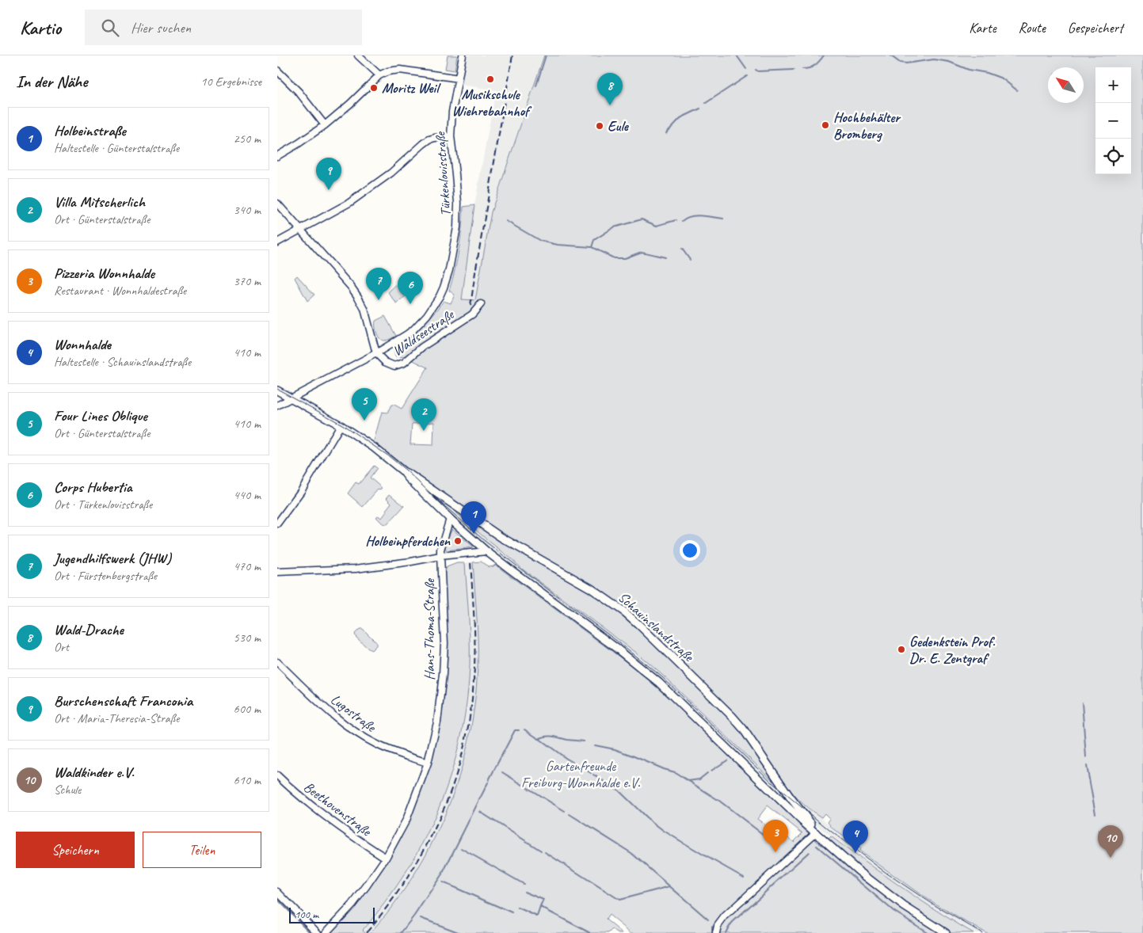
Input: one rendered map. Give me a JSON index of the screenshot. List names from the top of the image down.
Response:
{
  "streets": {
    "main road": ["Schauinslandstraße"],
    "street": [
      "Türkenlouisstraße",
      "Waldseestraße",
      "Hans-Thoma-Straße",
      "Lugostraße",
      "Beethovenstraße"
    ]
  },
  "crossings": [
    ["Türkenlouisstraße", "Waldseestraße"],
    ["Schauinslandstraße", "Hans-Thoma-Straße"],
    ["Hans-Thoma-Straße", "Lugostraße"],
    ["Hans-Thoma-Straße", "Beethovenstraße"]
  ],
  "parks": ["Gartenfreunde Freiburg-Wonnhalde e.V."],
  "places": [
    "Musikschule Wiehrebahnhof",
    "Moritz Weil",
    "Hochbehälter Bromberg",
    "Eule",
    "Holbeinpferdchen",
    "Gedenkstein Prof. Dr. E. Zentgraf"
  ],
  "scale_bar": "100 m",
  "north": "top left",
  "page": {
    "header": "Kartio",
    "search": "Hier suchen",
    "nav": ["Karte", "Route", "Gespeichert"],
    "heading": ["In der Nähe", "10 Ergebnisse"],
    "map_buttons": ["+", "−"],
    "pins": [
      "8",
      "9",
      "7",
      "6",
      "5",
      "2",
      "1",
      "3",
      "4",
      "10"
    ],
    "list": [
      {
        "mark": "1",
        "name": "Holbeinstraße",
        "note": "Haltestelle · Günterstalstraße",
        "value": "250 m"
      },
      {
        "mark": "2",
        "name": "Villa Mitscherlich",
        "note": "Ort · Günterstalstraße",
        "value": "340 m"
      },
      {
        "mark": "3",
        "name": "Pizzeria Wonnhalde",
        "note": "Restaurant · Wonnhaldestraße",
        "value": "370 m"
      },
      {
        "mark": "4",
        "name": "Wonnhalde",
        "note": "Haltestelle · Schauinslandstraße",
        "value": "410 m"
      },
      {
        "mark": "5",
        "name": "Four Lines Oblique",
        "note": "Ort · Günterstalstraße",
        "value": "410 m"
      },
      {
        "mark": "6",
        "name": "Corps Hubertia",
        "note": "Ort · Türkenlouisstraße",
        "value": "440 m"
      },
      {
        "mark": "7",
        "name": "Jugendhilfswerk (JHW)",
        "note": "Ort · Fürstenbergstraße",
        "value": "470 m"
      },
      {
        "mark": "8",
        "name": "Wald-Drache",
        "note": "Ort",
        "value": "530 m"
      },
      {
        "mark": "9",
        "name": "Burschenschaft Franconia",
        "note": "Ort · Maria-Theresia-Straße",
        "value": "600 m"
      },
      {
        "mark": "10",
        "name": "Waldkinder e.V.",
        "note": "Schule",
        "value": "610 m"
      }
    ],
    "buttons": ["Speichern", "Teilen"],
    "scale": "100 m"
  }
}
